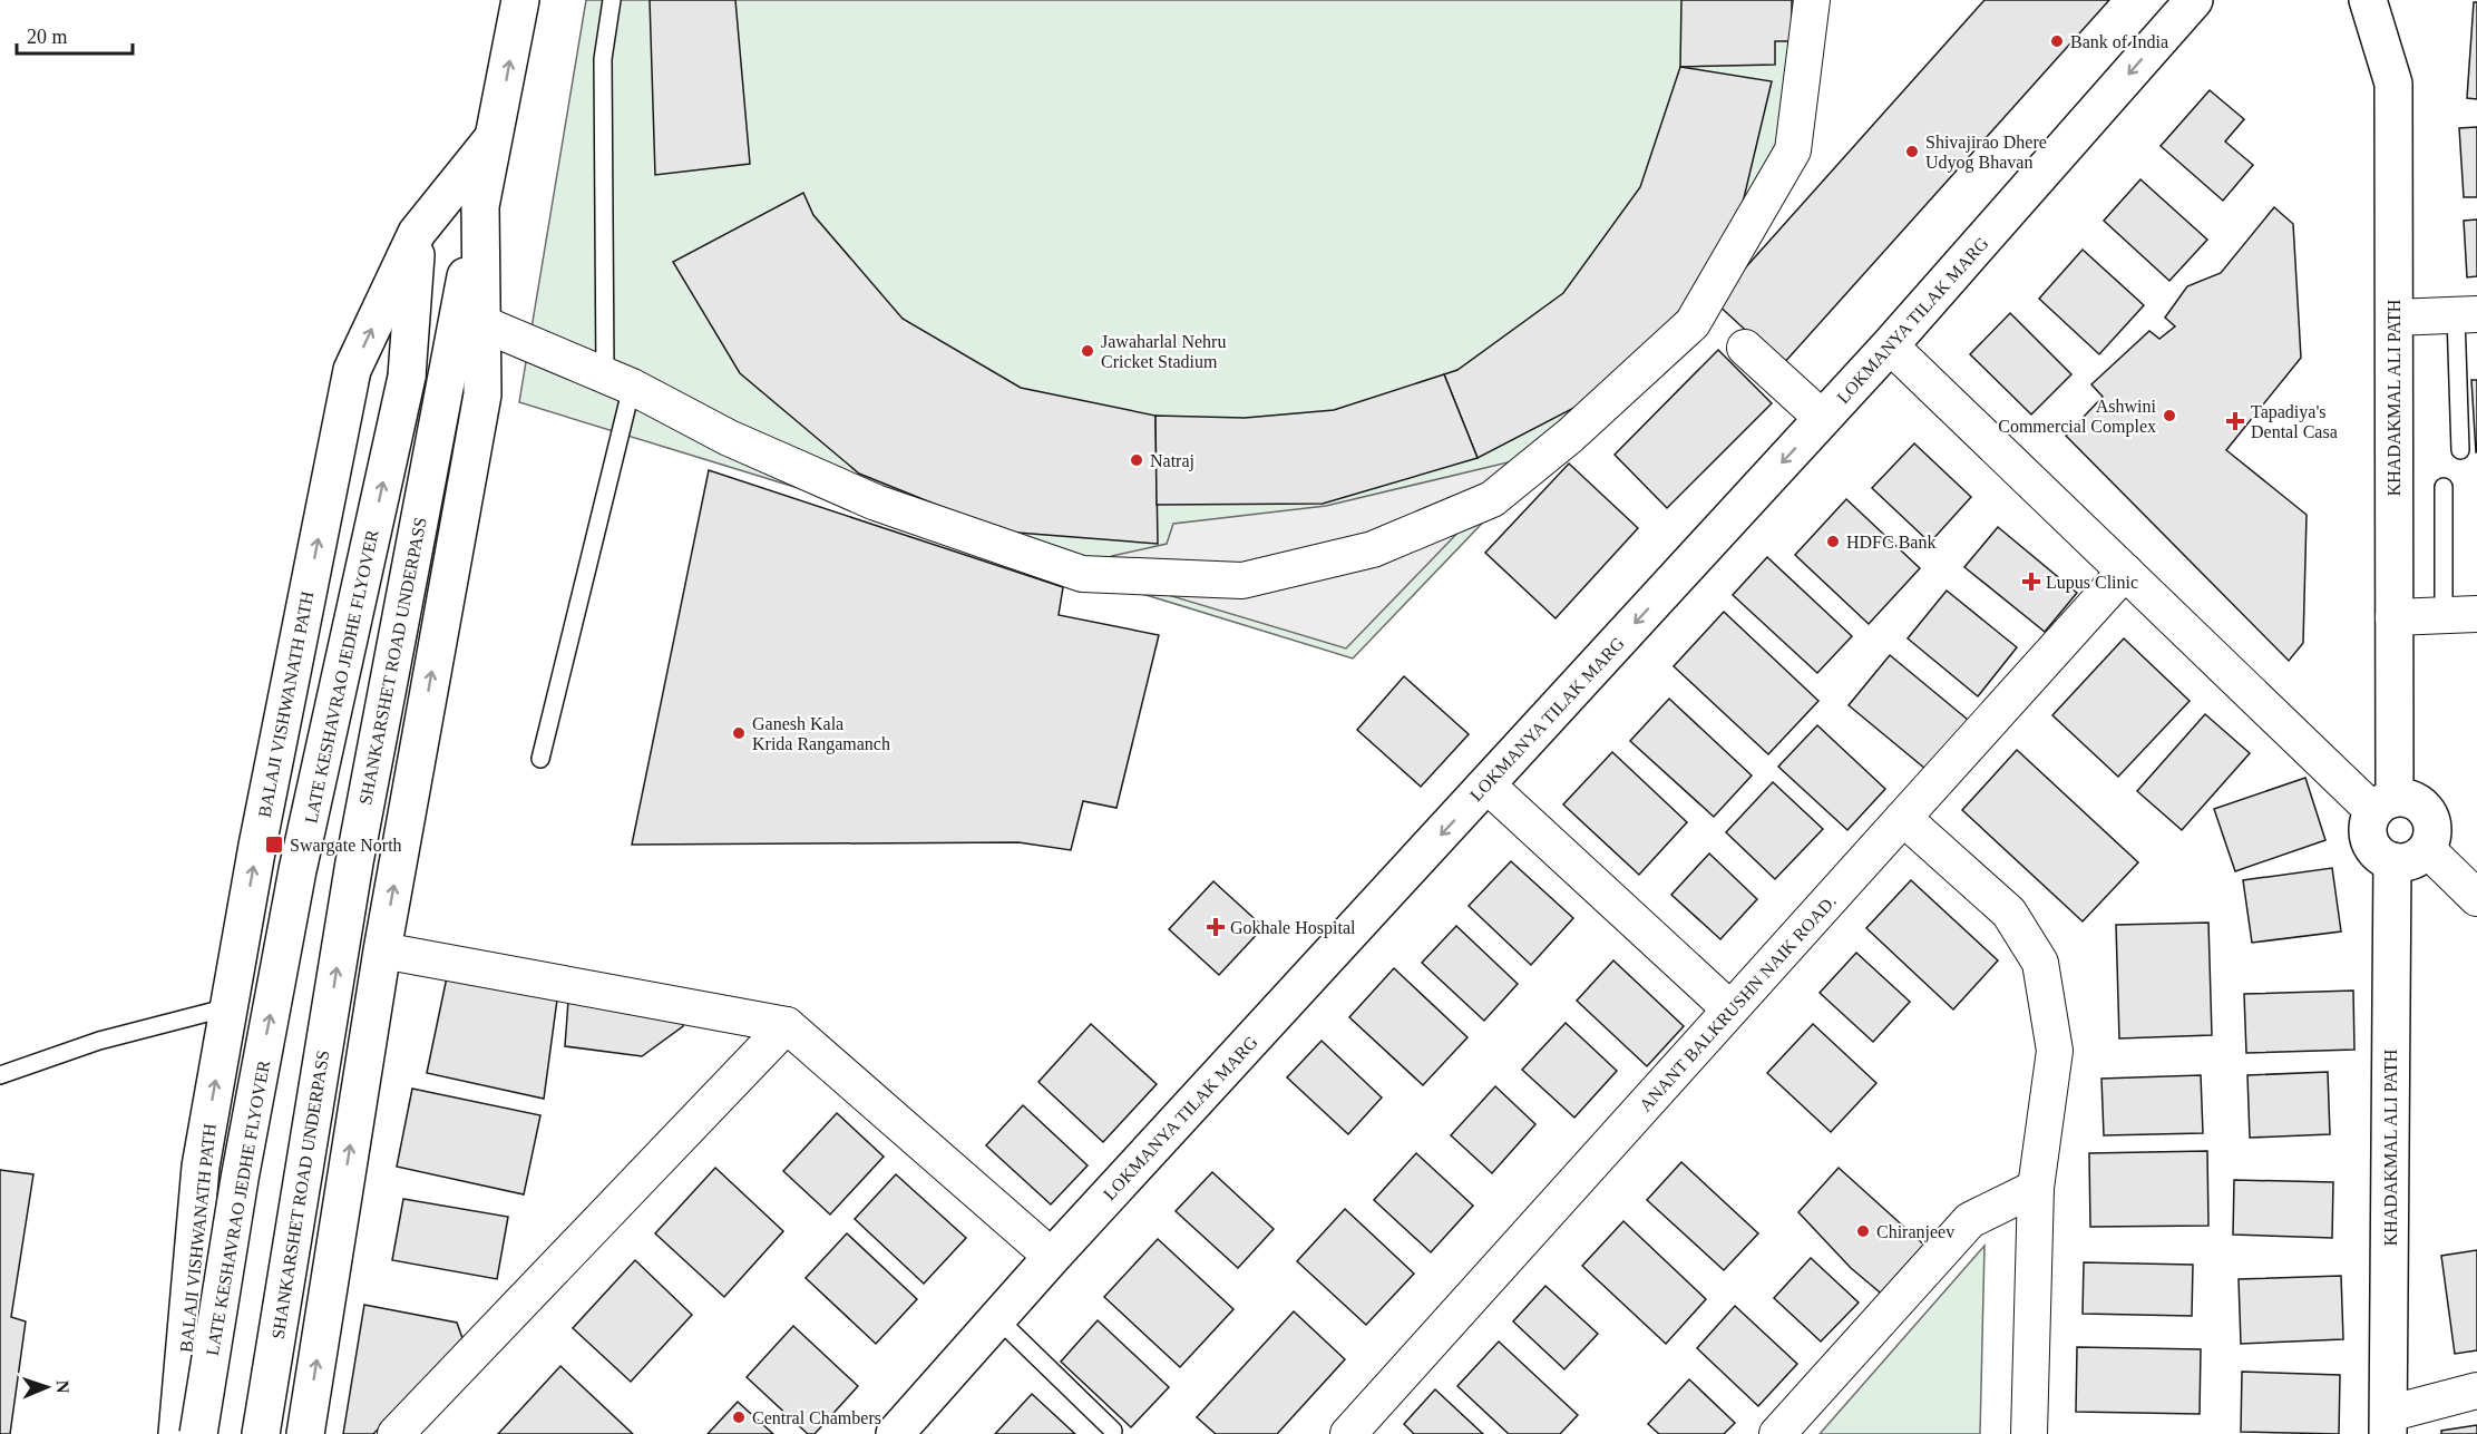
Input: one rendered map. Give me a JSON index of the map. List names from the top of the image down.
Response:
{
  "streets": {
    "main road": [
      "LOKMANYA TILAK MARG",
      "KHADAKMAL ALI PATH",
      "SHANKARSHET ROAD UNDERPASS",
      "LATE KESHAVRAO JEDHE FLYOVER",
      "BALAJI VISHWANATH PATH"
    ],
    "street": ["ANANT BALKRUSHN NAIK ROAD."]
  },
  "crossings": [
    ["SHANKARSHET ROAD UNDERPASS", "BALAJI VISHWANATH PATH"],
    ["LATE KESHAVRAO JEDHE FLYOVER", "BALAJI VISHWANATH PATH"]
  ],
  "one_way": [
    "LOKMANYA TILAK MARG",
    "SHANKARSHET ROAD UNDERPASS",
    "LATE KESHAVRAO JEDHE FLYOVER",
    "BALAJI VISHWANATH PATH"
  ],
  "places": {
    "other": [
      "Bank of India",
      "Shivajirao Dhere Udyog Bhavan",
      "Jawaharlal Nehru Cricket Stadium",
      "Ashwini Commercial Complex",
      "Natraj",
      "HDFC Bank",
      "Ganesh Kala Krida Rangamanch",
      "Chiranjeev",
      "Central Chambers"
    ],
    "health": ["Tapadiya's Dental Casa", "Lupus Clinic", "Gokhale Hospital"],
    "transit": ["Swargate North"]
  },
  "scale_bar": "20 m",
  "north": "right"
}
